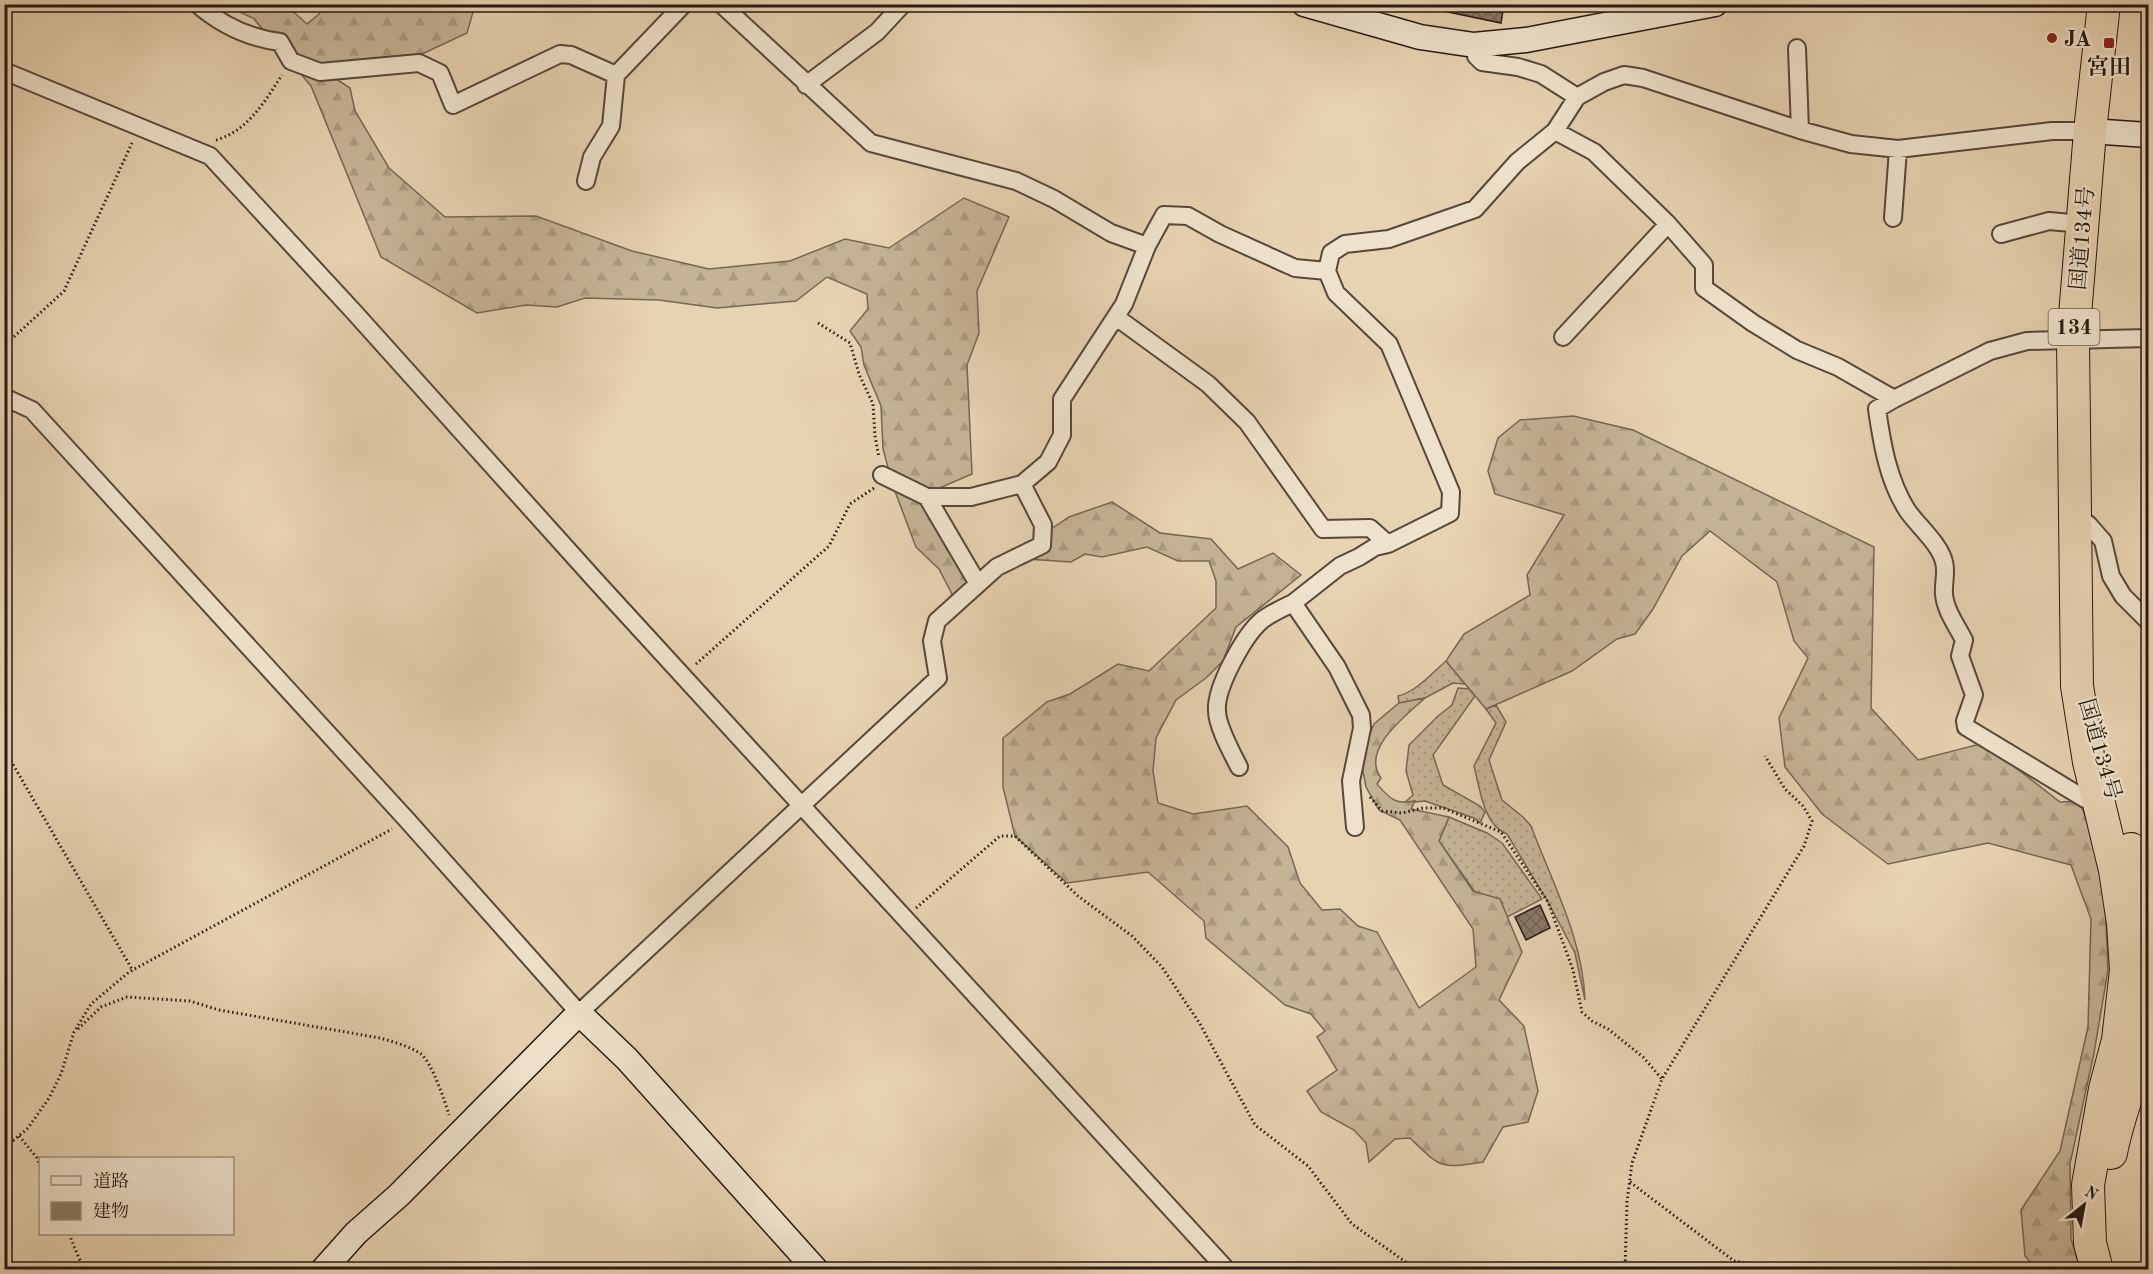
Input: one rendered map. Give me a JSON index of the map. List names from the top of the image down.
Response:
{
  "streets": {
    "highway": ["国道134号", "134"]
  },
  "places": {
    "other": ["JA"],
    "transit": ["宮田"]
  },
  "legend": ["道路", "建物"],
  "north": "top right"
}
